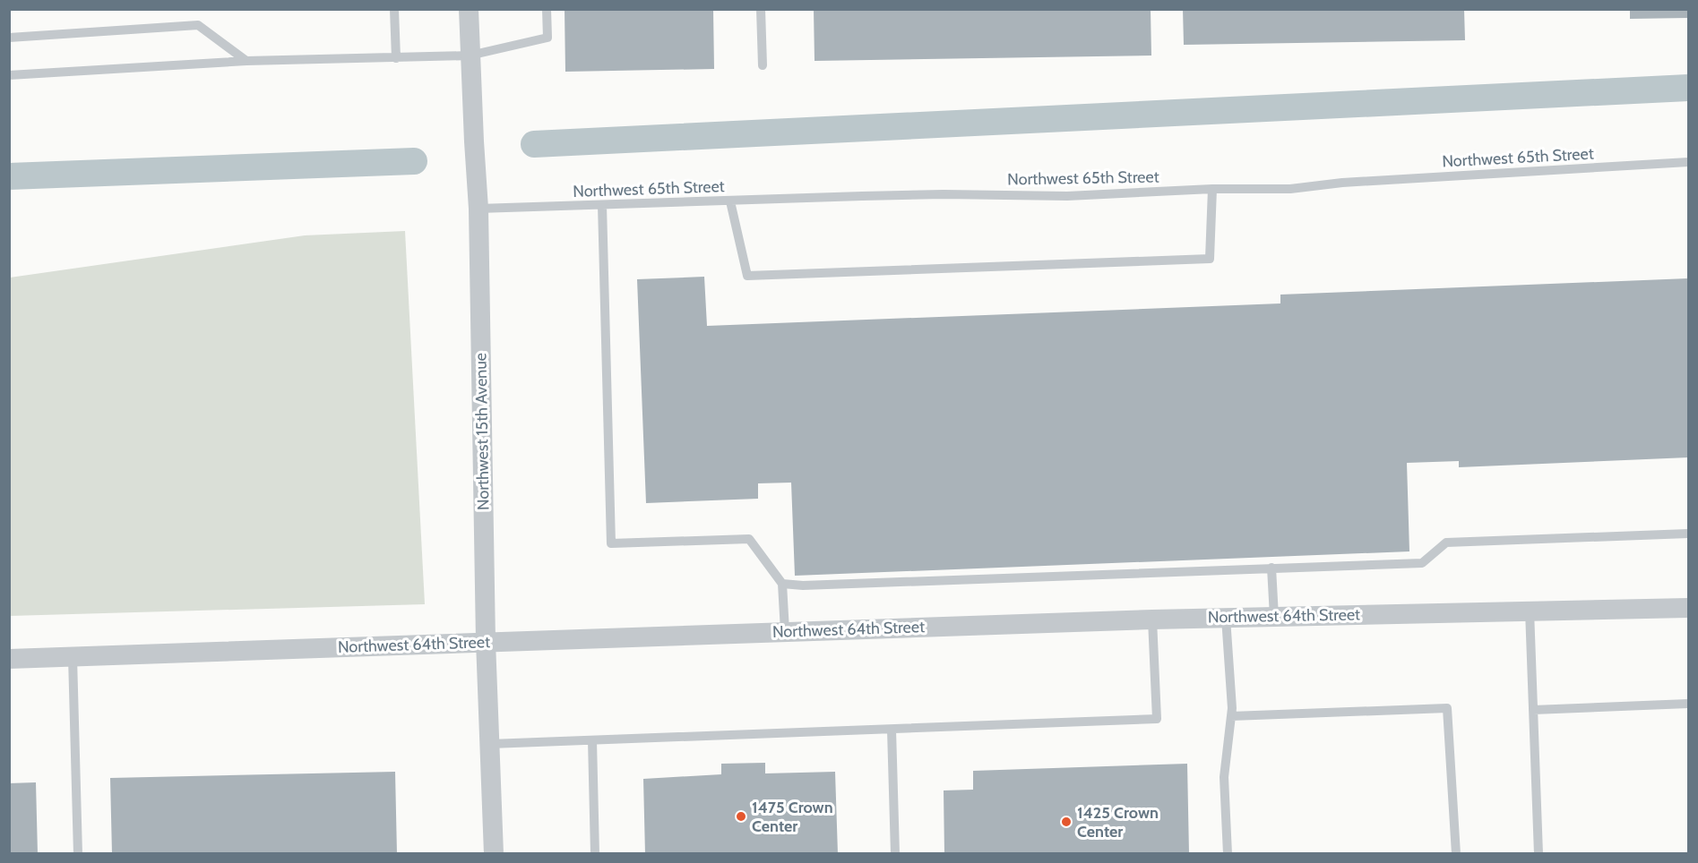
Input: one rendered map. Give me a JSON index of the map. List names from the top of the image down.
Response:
{
  "streets": {
    "street": ["Northwest 15th Avenue", "Northwest 64th Street"],
    "lane": ["Northwest 65th Street"]
  },
  "crossings": [
    ["Northwest 65th Street", "Northwest 15th Avenue"],
    ["Northwest 15th Avenue", "Northwest 64th Street"]
  ],
  "places": ["1475 Crown Center", "1425 Crown Center"]
}
